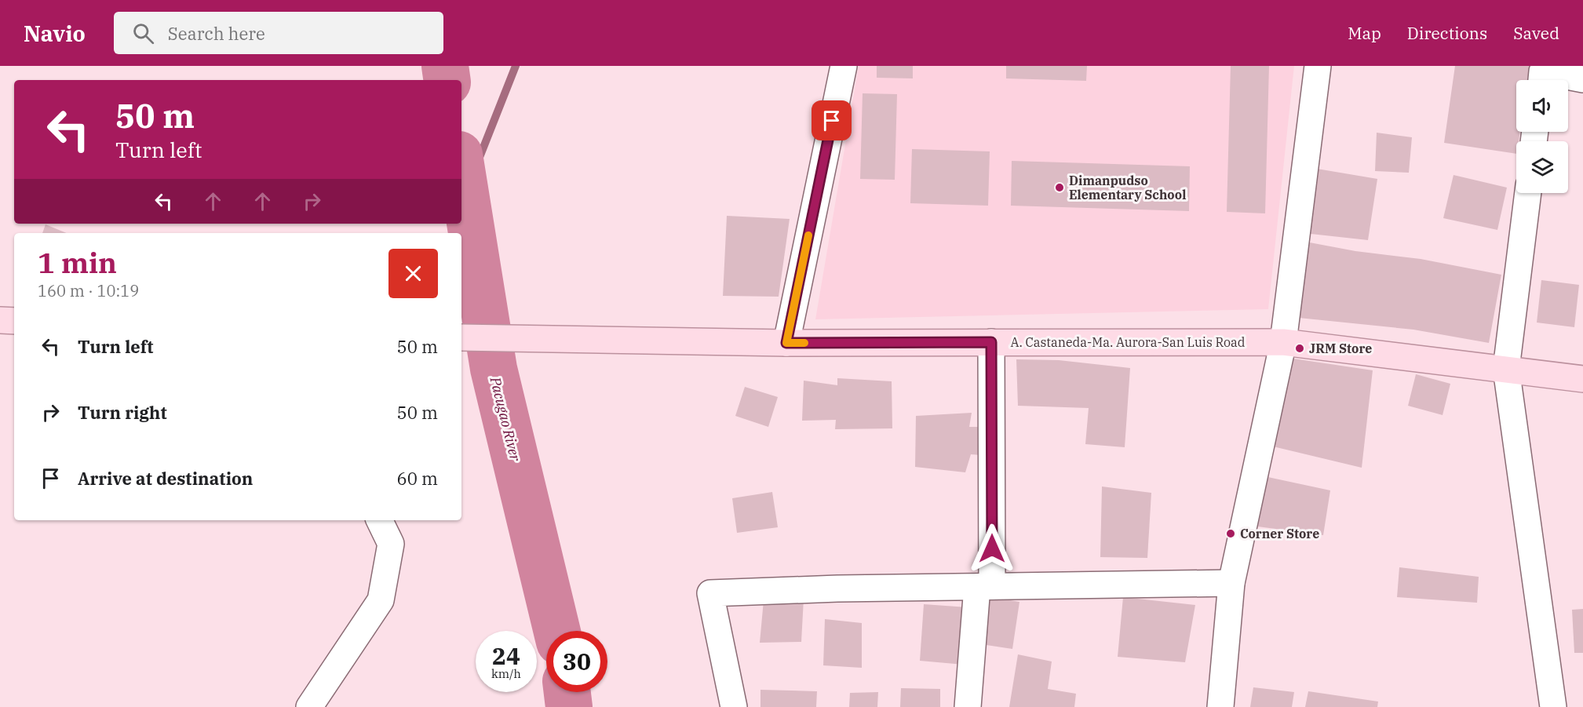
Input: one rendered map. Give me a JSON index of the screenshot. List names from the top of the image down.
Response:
{
  "streets": {
    "main road": ["A. Castaneda-Ma. Aurora-San Luis Road"]
  },
  "water": ["Pacugao River"],
  "places": ["Dimanpudso Elementary School", "JRM Store", "Corner Store"],
  "page": {
    "header": "Navio",
    "search": "Search here",
    "nav": ["Map", "Directions", "Saved"],
    "turn": ["50 m", "Turn left"],
    "heading": ["1 min", "160 m · 10:19"],
    "list": [
      {
        "name": "Turn left",
        "value": "50 m"
      },
      {
        "name": "Turn right",
        "value": "50 m"
      },
      {
        "name": "Arrive at destination",
        "value": "60 m"
      }
    ],
    "speed": "24 km/h",
    "limit": "30"
  }
}
